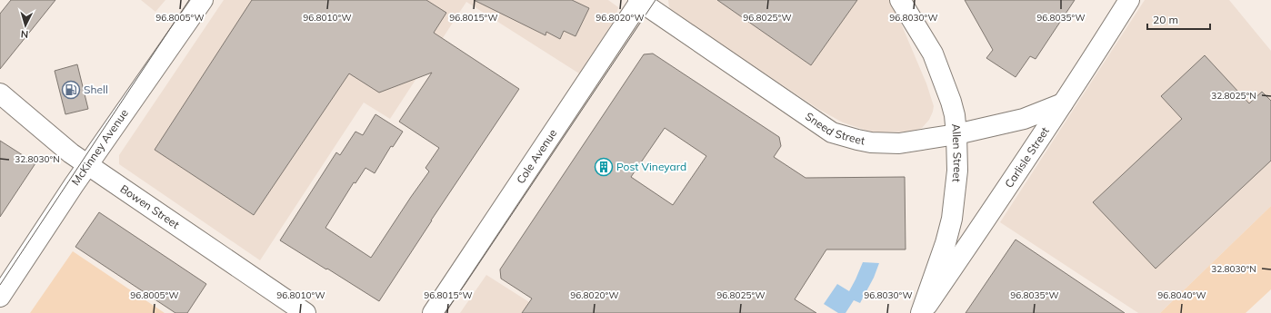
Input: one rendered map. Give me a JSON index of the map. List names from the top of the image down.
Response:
{
  "streets": {
    "street": [
      "Sneed Street",
      "McKinney Avenue",
      "Allen Street",
      "Cole Avenue",
      "Carlisle Street",
      "Bowen Street"
    ]
  },
  "crossings": [
    ["Sneed Street", "Allen Street"],
    ["Sneed Street", "Cole Avenue"],
    ["Sneed Street", "Carlisle Street"],
    ["McKinney Avenue", "Bowen Street"],
    ["Allen Street", "Carlisle Street"]
  ],
  "places": {
    "fuel station": ["Shell"],
    "building": ["Post Vineyard"]
  },
  "scale_bar": "20 m",
  "north": "bottom",
  "coordinates": [
    "96.8005°W",
    "96.8010°W",
    "96.8015°W",
    "96.8020°W",
    "96.8025°W",
    "96.8030°W",
    "96.8035°W",
    "32.8025°N",
    "32.8030°N",
    "96.8040°W"
  ]
}
